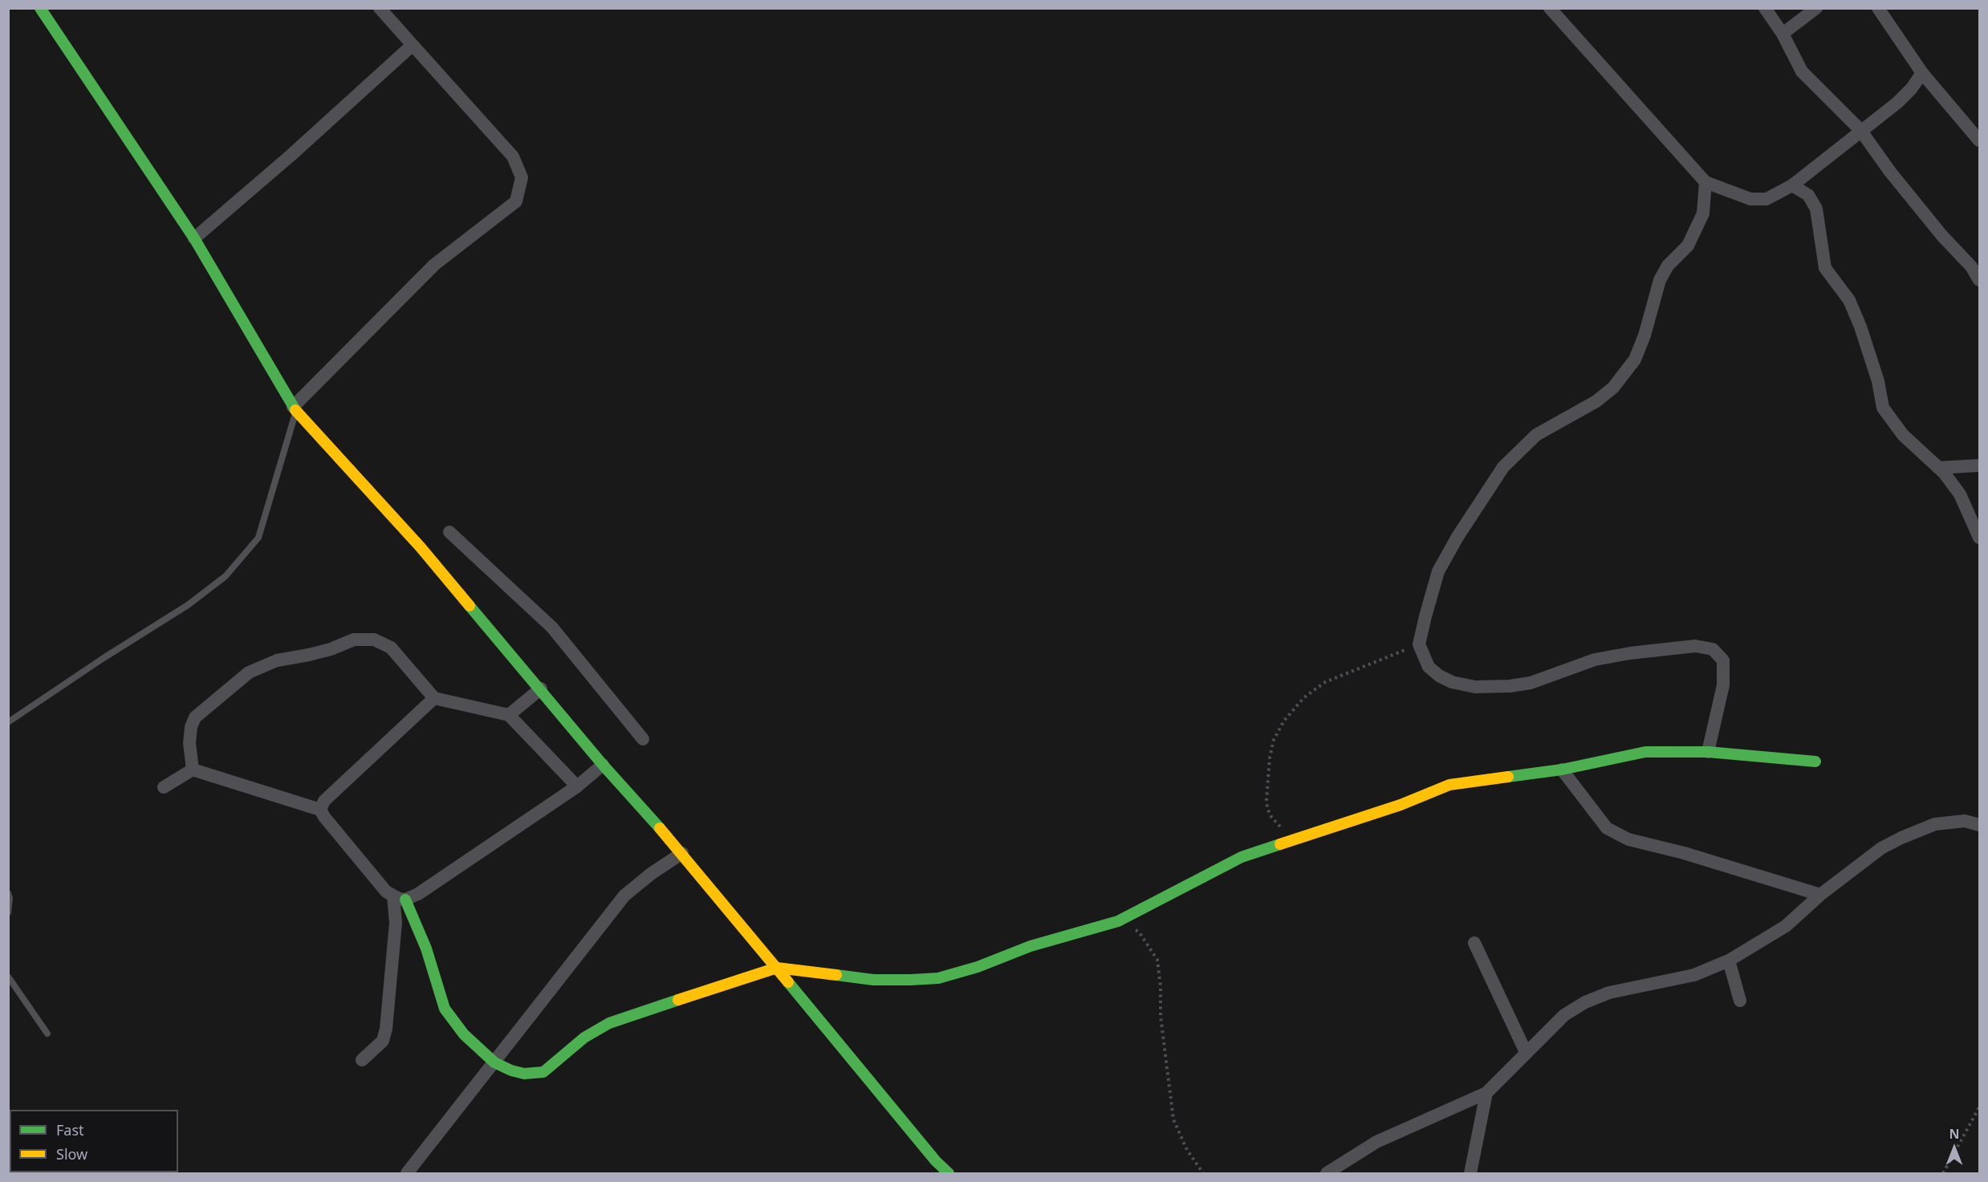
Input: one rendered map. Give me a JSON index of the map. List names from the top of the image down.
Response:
{
  "legend": ["Fast", "Slow"],
  "north": "top"
}
